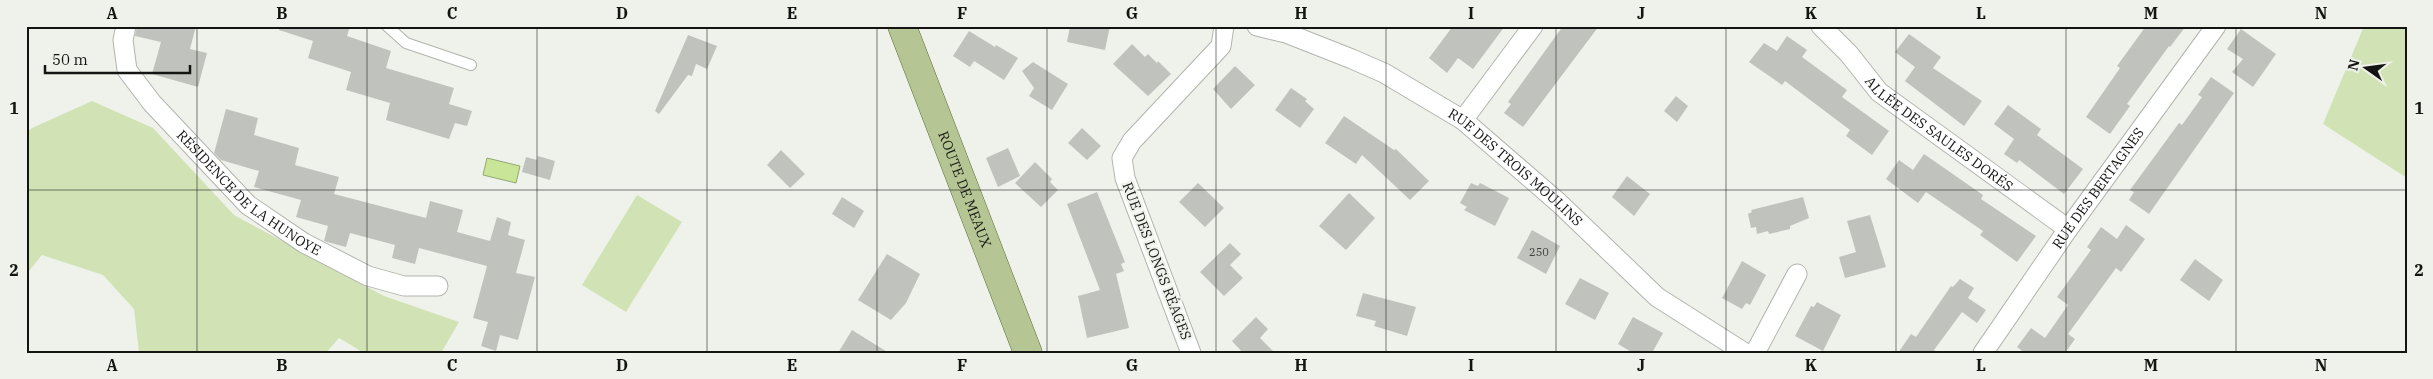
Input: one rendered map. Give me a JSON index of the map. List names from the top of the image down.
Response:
{
  "streets": {
    "main road": ["ROUTE DE MEAUX"],
    "street": [
      "ALLÉE DES SAULES DORÉS",
      "RUE DES TROIS MOULINS",
      "RUE DES BERTAGNES",
      "RÉSIDENCE DE LA HUNOYE",
      "RUE DES LONGS RÉAGES"
    ]
  },
  "crossings": [
    ["ALLÉE DES SAULES DORÉS", "RUE DES BERTAGNES"]
  ],
  "house_numbers": ["250"],
  "scale_bar": "50 m",
  "north": "left",
  "grid": {
    "columns": [
      "A",
      "B",
      "C",
      "D",
      "E",
      "F",
      "G",
      "H",
      "I",
      "J",
      "K",
      "L",
      "M",
      "N"
    ],
    "rows": ["1", "2"]
  }
}
